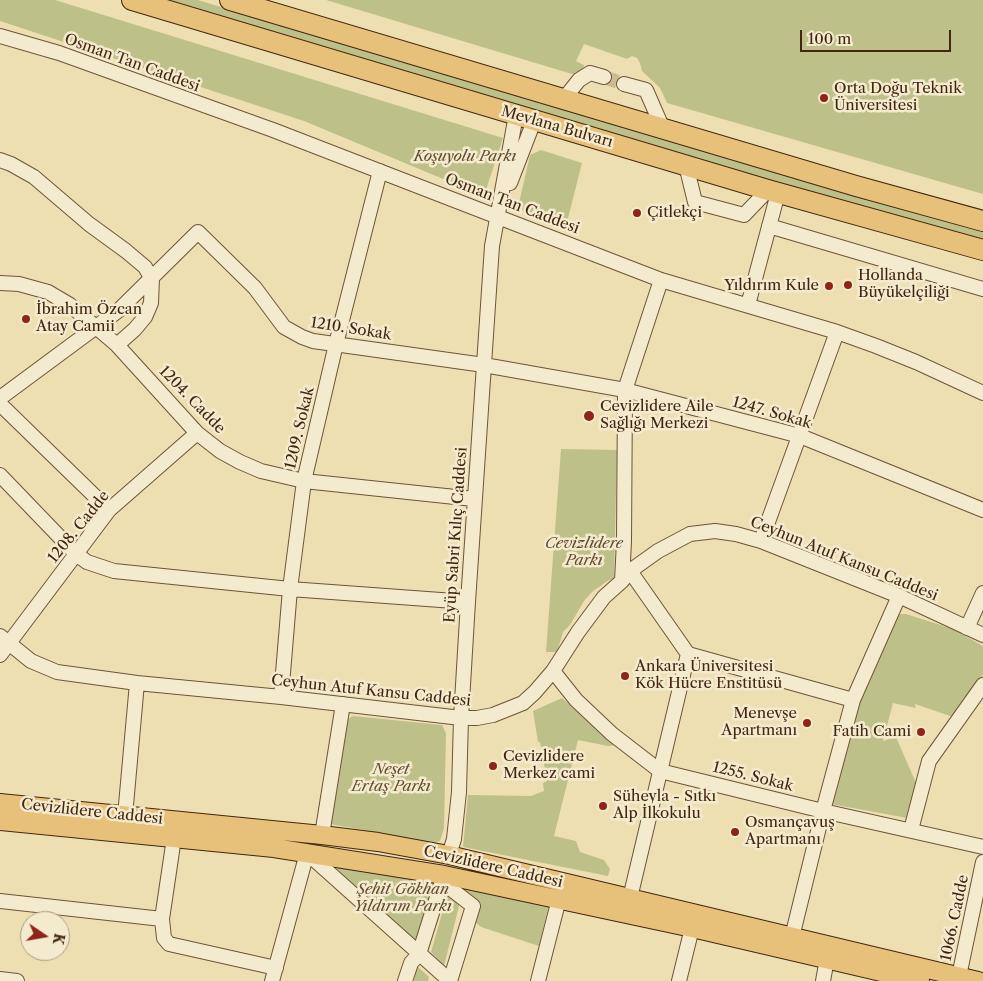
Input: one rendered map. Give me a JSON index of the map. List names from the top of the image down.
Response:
{
  "streets": {
    "highway": ["Mevlana Bulvarı"],
    "main road": ["Cevizlidere Caddesi"],
    "street": [
      "Osman Tan Caddesi",
      "1210. Sokak",
      "1204. Cadde",
      "1247. Sokak",
      "1209. Sokak",
      "1208. Cadde",
      "Eyüp Sabri Kılıç Caddesi",
      "Ceyhun Atuf Kansu Caddesi",
      "1255. Sokak",
      "1066. Cadde"
    ]
  },
  "crossings": [
    ["Osman Tan Caddesi", "1209. Sokak"],
    ["Osman Tan Caddesi", "Eyüp Sabri Kılıç Caddesi"],
    ["Mevlana Bulvarı", "Eyüp Sabri Kılıç Caddesi"],
    ["1210. Sokak", "1247. Sokak"],
    ["1210. Sokak", "1209. Sokak"],
    ["1210. Sokak", "Eyüp Sabri Kılıç Caddesi"],
    ["1204. Cadde", "1209. Sokak"],
    ["1204. Cadde", "1208. Cadde"],
    ["1204. Cadde", "Eyüp Sabri Kılıç Caddesi"],
    ["1247. Sokak", "Eyüp Sabri Kılıç Caddesi"],
    ["1209. Sokak", "Ceyhun Atuf Kansu Caddesi"],
    ["1208. Cadde", "Ceyhun Atuf Kansu Caddesi"],
    ["Eyüp Sabri Kılıç Caddesi", "Ceyhun Atuf Kansu Caddesi"],
    ["Eyüp Sabri Kılıç Caddesi", "Cevizlidere Caddesi"],
    ["Ceyhun Atuf Kansu Caddesi", "1255. Sokak"],
    ["Cevizlidere Caddesi", "1066. Cadde"]
  ],
  "parks": [
    "Koşuyolu Parkı",
    "Cevizlidere Parkı",
    "Neşet Ertaş Parkı",
    "Şehit Gökhan Yıldırım Parkı"
  ],
  "places": [
    "Orta Doğu Teknik Üniversitesi",
    "Çitlekçi",
    "Hollanda Büyükelçiliği",
    "Yıldırım Kule",
    "İbrahim Özcan Atay Camii",
    "Cevizlidere Aile Sağlığı Merkezi",
    "Ankara Üniversitesi Kök Hücre Enstitüsü",
    "Menevşe Apartmanı",
    "Fatih Cami",
    "Cevizlidere Merkez cami",
    "Süheyla - Sıtkı Alp İlkokulu",
    "Osmançavuş Apartmanı"
  ],
  "scale_bar": "100 m",
  "north": "right"
}
